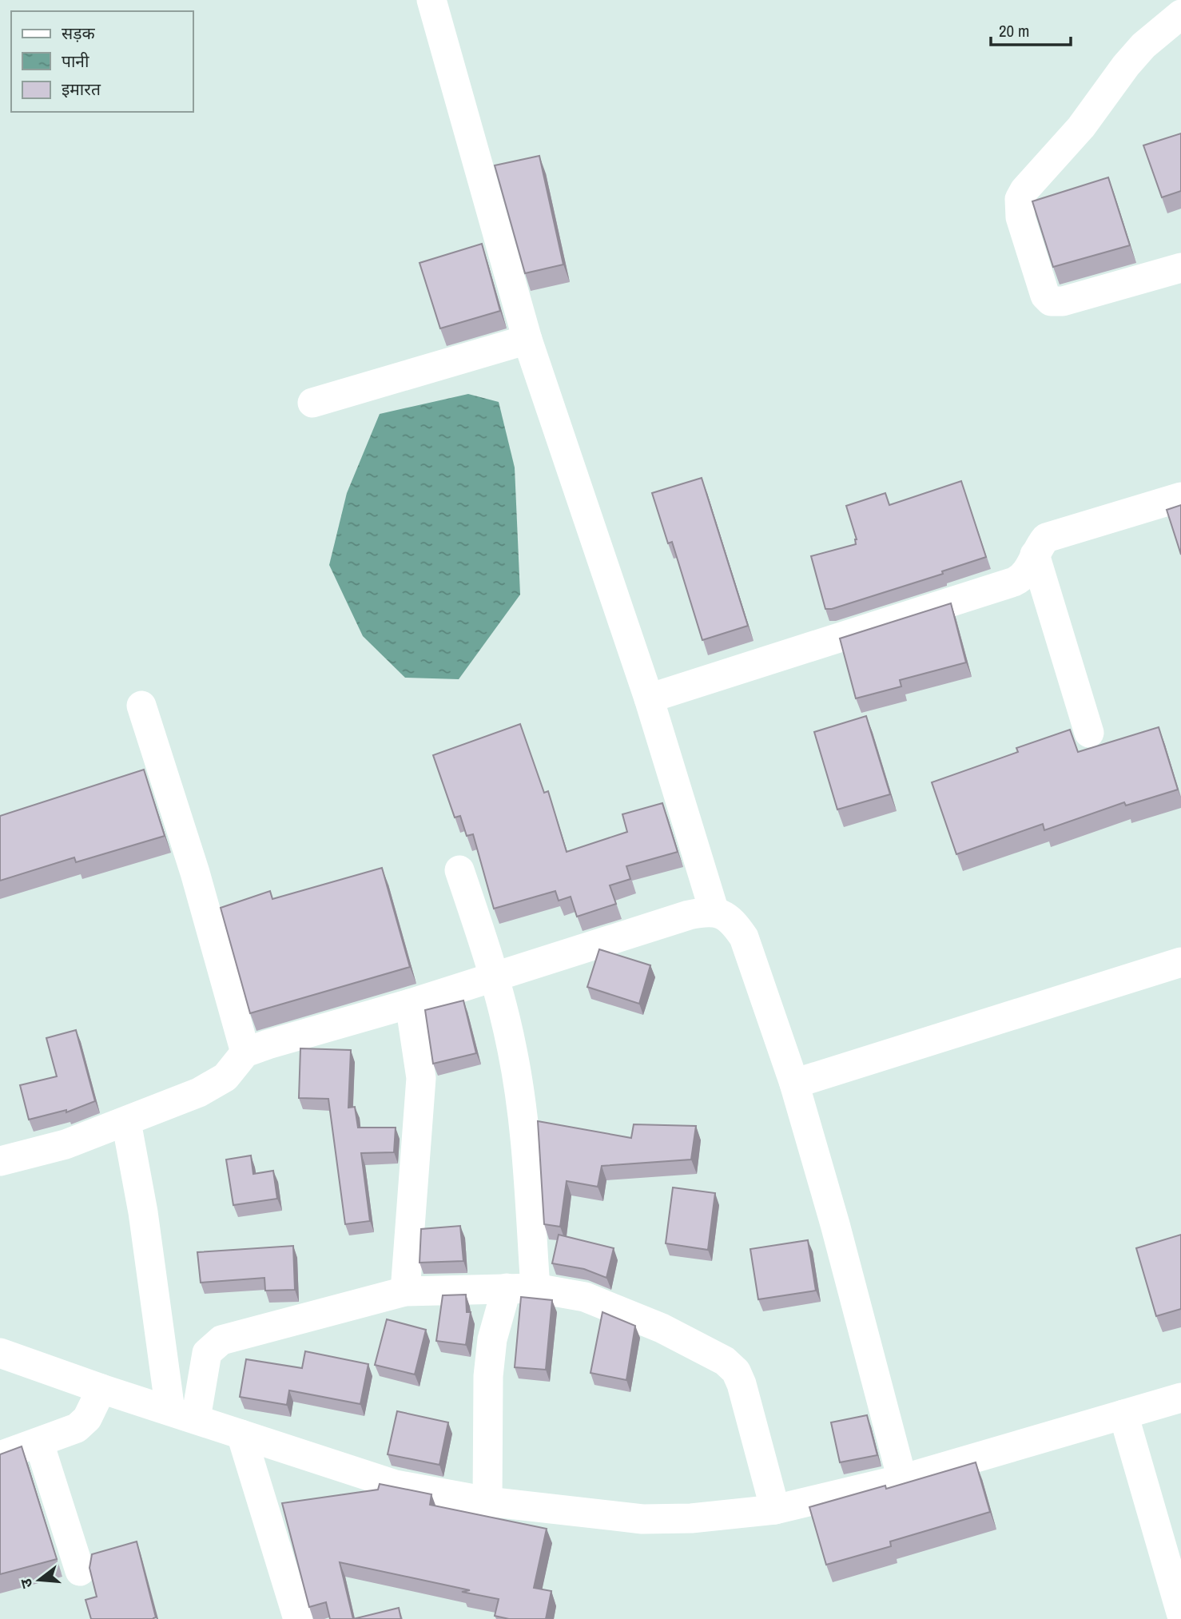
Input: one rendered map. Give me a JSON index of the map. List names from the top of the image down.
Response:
{
  "legend": ["सड़क", "पानी", "इमारत"],
  "scale_bar": "20 m",
  "north": "left"
}
